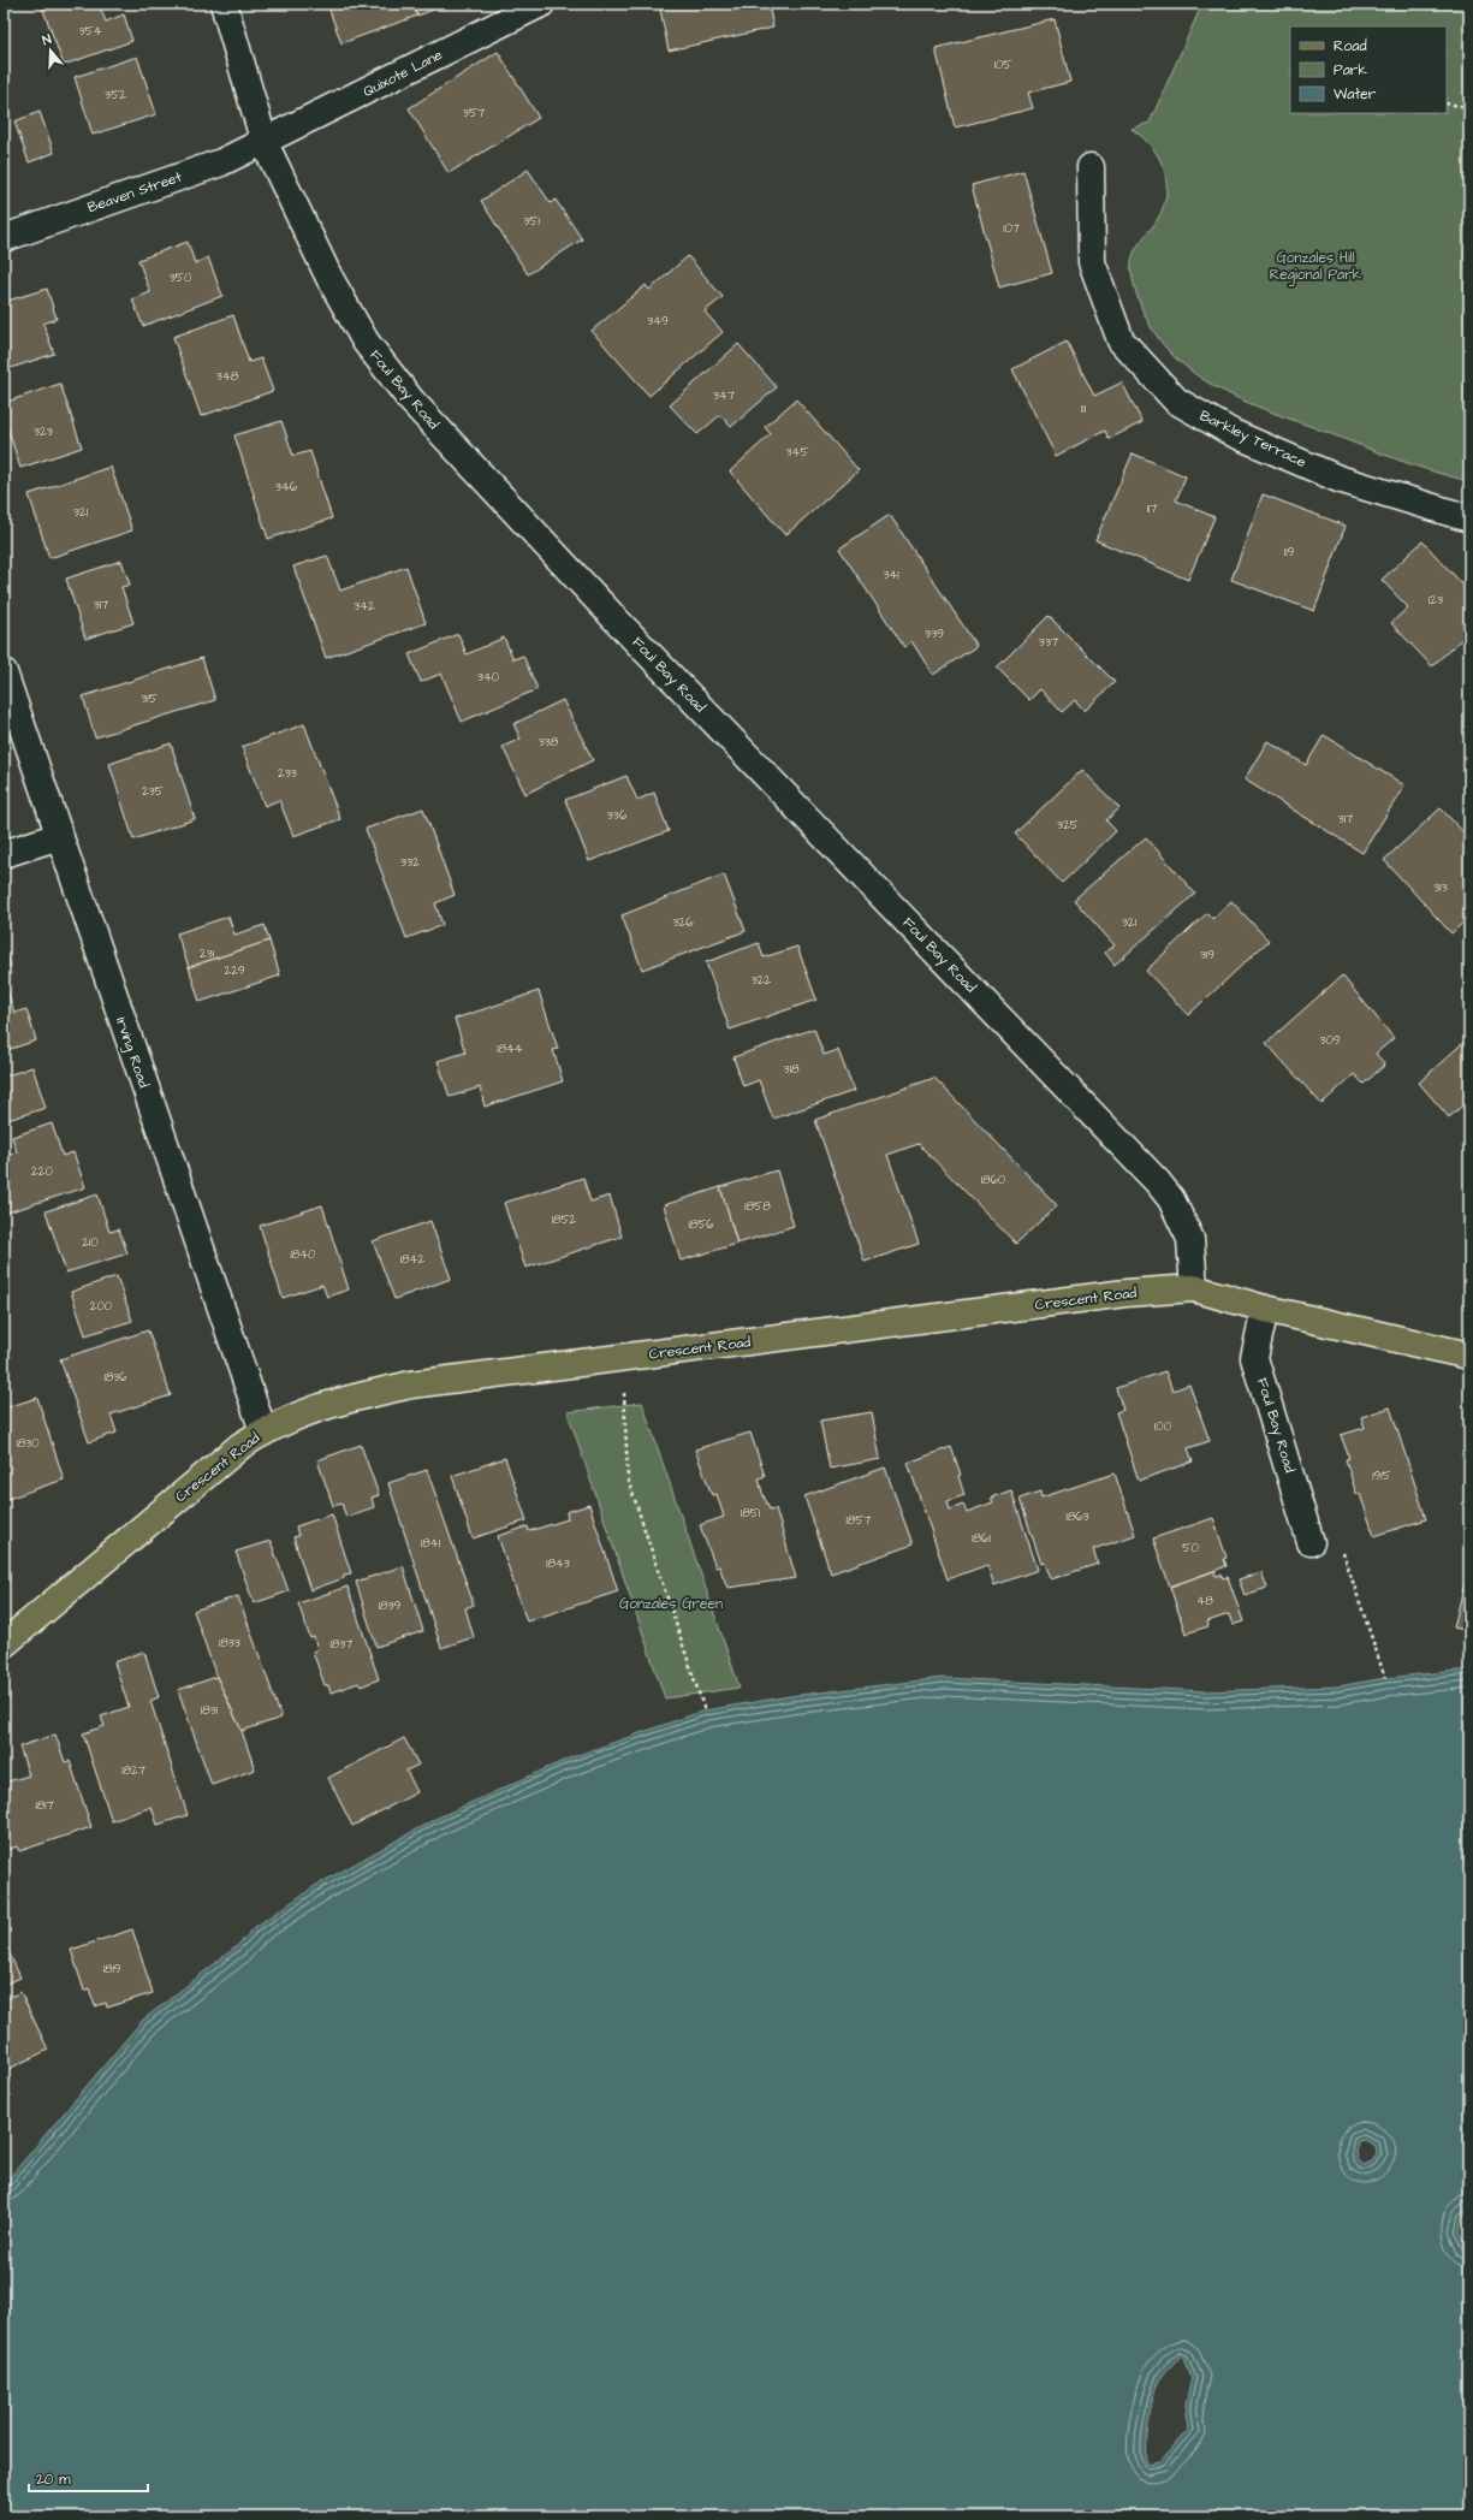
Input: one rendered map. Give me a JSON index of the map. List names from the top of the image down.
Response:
{
  "streets": {
    "main road": ["Crescent Road"],
    "street": [
      "Quixote Lane",
      "Beaven Street",
      "Foul Bay Road",
      "Barkley Terrace",
      "Irving Road"
    ]
  },
  "crossings": [
    ["Quixote Lane", "Beaven Street"],
    ["Quixote Lane", "Foul Bay Road"],
    ["Beaven Street", "Foul Bay Road"],
    ["Foul Bay Road", "Crescent Road"],
    ["Irving Road", "Crescent Road"]
  ],
  "parks": ["Gonzales Hill Regional Park", "Gonzales Green"],
  "house_numbers": [
    "354",
    "105",
    "352",
    "357",
    "351",
    "107",
    "350",
    "349",
    "348",
    "347",
    "111",
    "323",
    "345",
    "346",
    "117",
    "321",
    "119",
    "341",
    "123",
    "317",
    "342",
    "339",
    "337",
    "340",
    "315",
    "338",
    "233",
    "235",
    "336",
    "317",
    "325",
    "332",
    "313",
    "326",
    "321",
    "231",
    "319",
    "229",
    "322",
    "309",
    "1844",
    "318",
    "220",
    "1860",
    "1858",
    "1852",
    "1856",
    "210",
    "1840",
    "1842",
    "200",
    "1836",
    "100",
    "1830",
    "1915",
    "1851",
    "1863",
    "1857",
    "1861",
    "1841",
    "50",
    "1843",
    "48",
    "1839",
    "1833",
    "1837",
    "1831",
    "1827",
    "1817",
    "1819"
  ],
  "legend": ["Road", "Park", "Water"],
  "scale_bar": "20 m",
  "north": "top"
}
